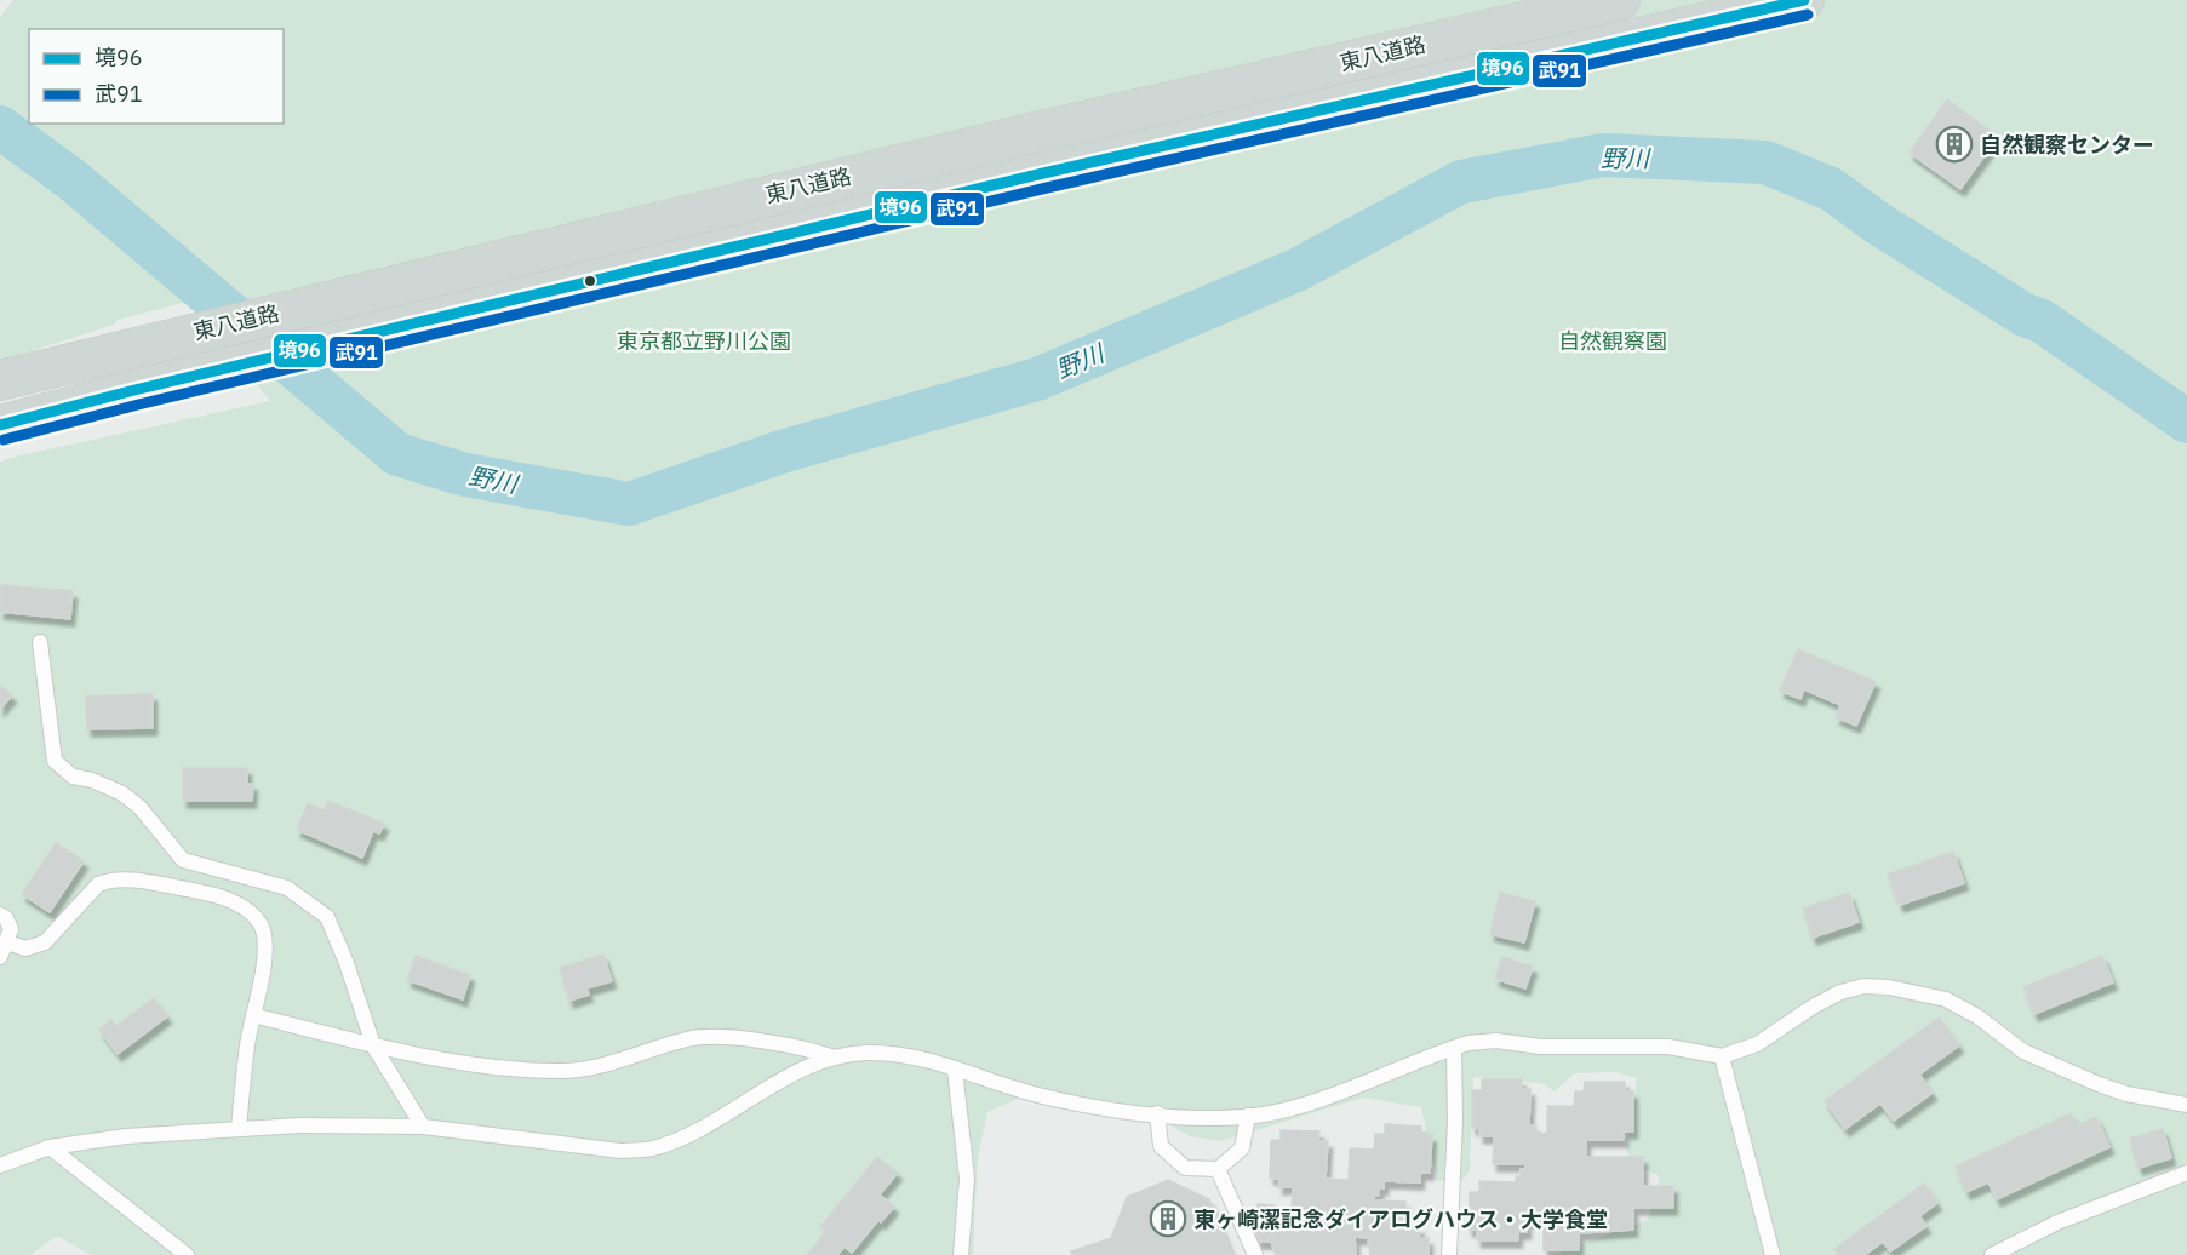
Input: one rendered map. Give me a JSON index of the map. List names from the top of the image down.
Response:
{
  "streets": {
    "main road": ["東八道路"]
  },
  "water": ["野川"],
  "parks": ["東京都立野川公園", "自然観察園"],
  "places": {
    "building": ["自然観察センター", "東ヶ崎潔記念ダイアログハウス・大学食堂"]
  },
  "lines": ["transit line 境96", "transit line 武91"],
  "legend": ["境96", "武91"]
}
